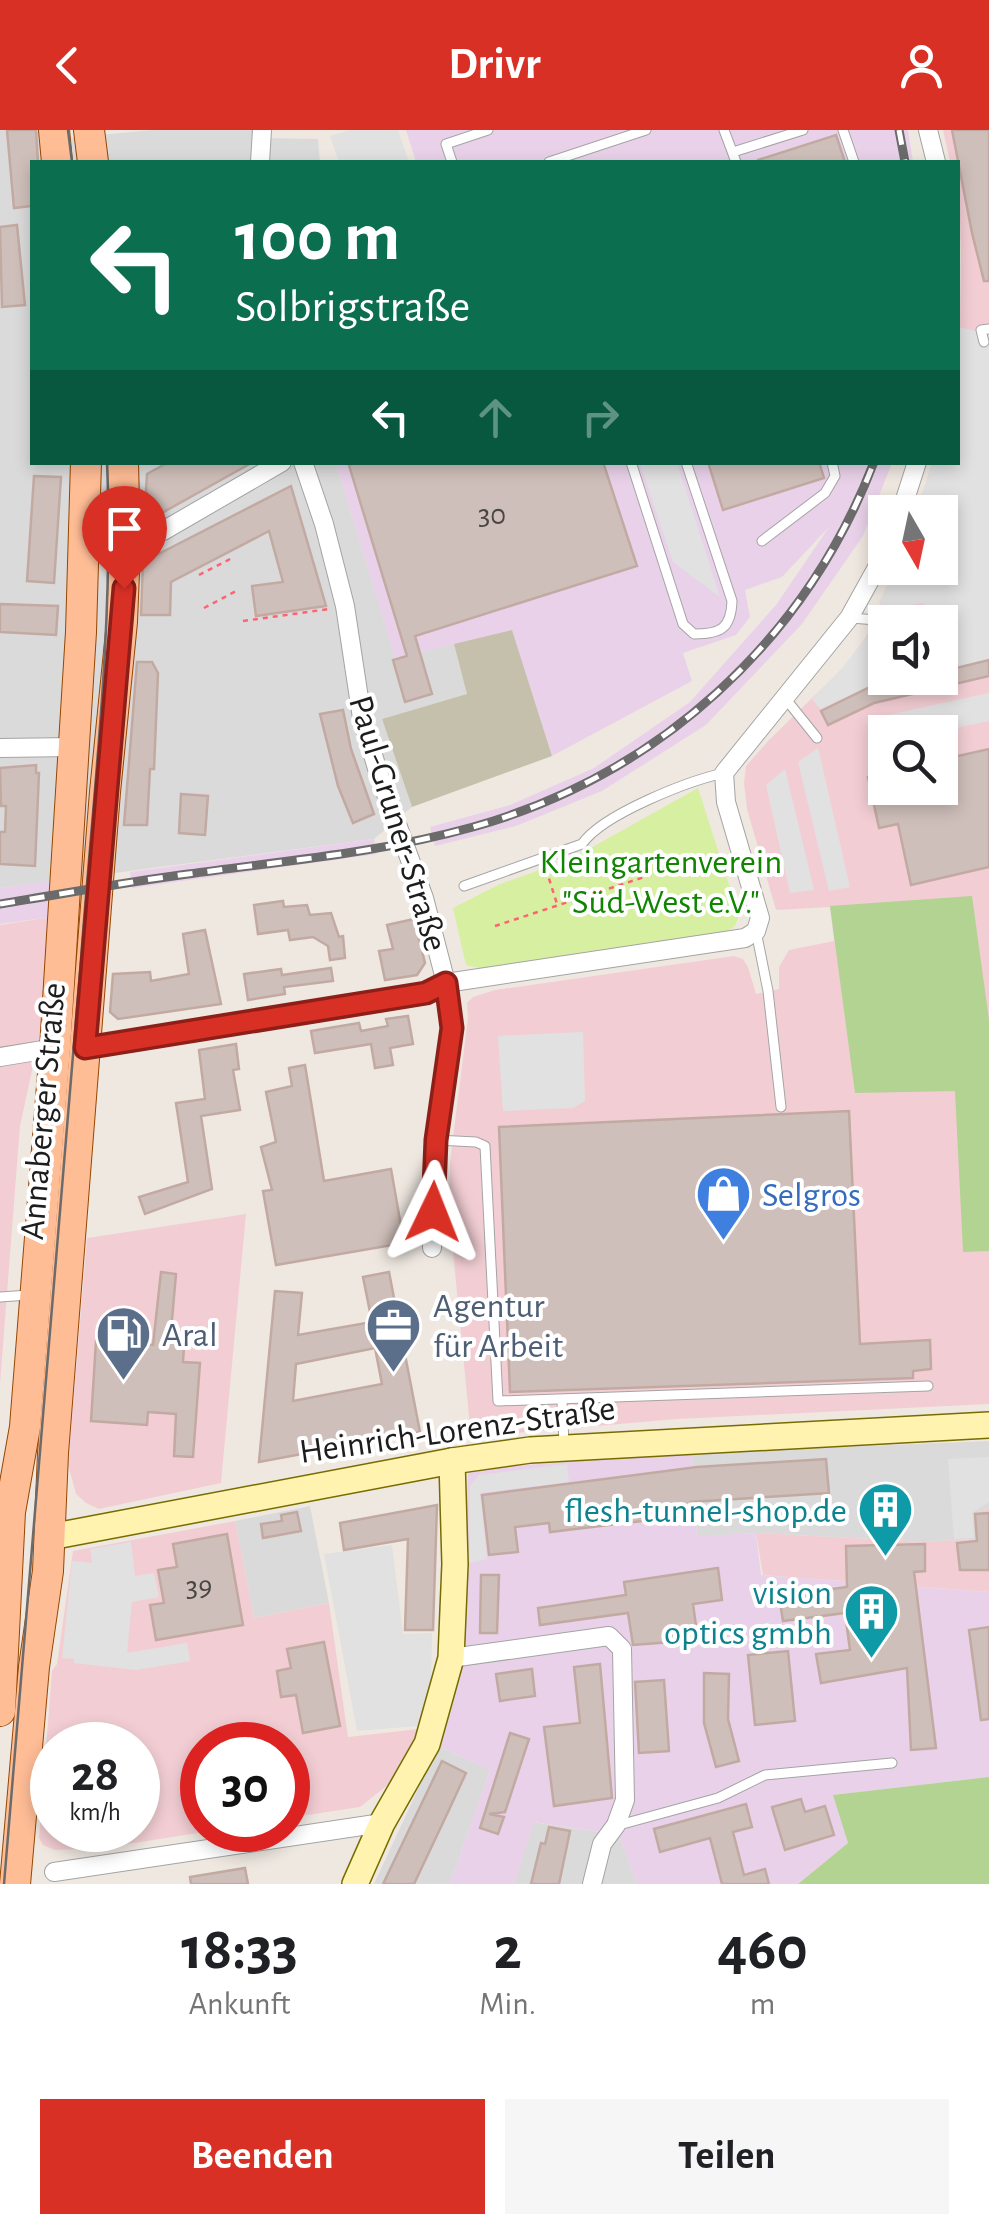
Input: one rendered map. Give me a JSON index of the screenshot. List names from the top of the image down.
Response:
{
  "streets": {
    "main road": ["Annaberger Straße", "Heinrich-Lorenz-Straße"],
    "street": ["Paul-Gruner-Straße"]
  },
  "crossings": [
    ["Annaberger Straße", "Heinrich-Lorenz-Straße"]
  ],
  "parks": ["Kleingartenverein \"Süd-West e.V.\""],
  "places": {
    "shop": ["Selgros"],
    "office": ["Agentur für Arbeit"],
    "fuel station": ["Aral"],
    "building": ["flesh-tunnel-shop.de", "vision optics gmbh"]
  },
  "house_numbers": ["30", "39"],
  "north": "bottom",
  "page": {
    "header": "Drivr",
    "turn": ["100 m", "Solbrigstraße"],
    "speed": "28 km/h",
    "limit": "30",
    "eta": [
      "18:33",
      "Ankunft",
      "2",
      "Min.",
      "460",
      "m"
    ],
    "buttons": ["Beenden", "Teilen"]
  }
}
